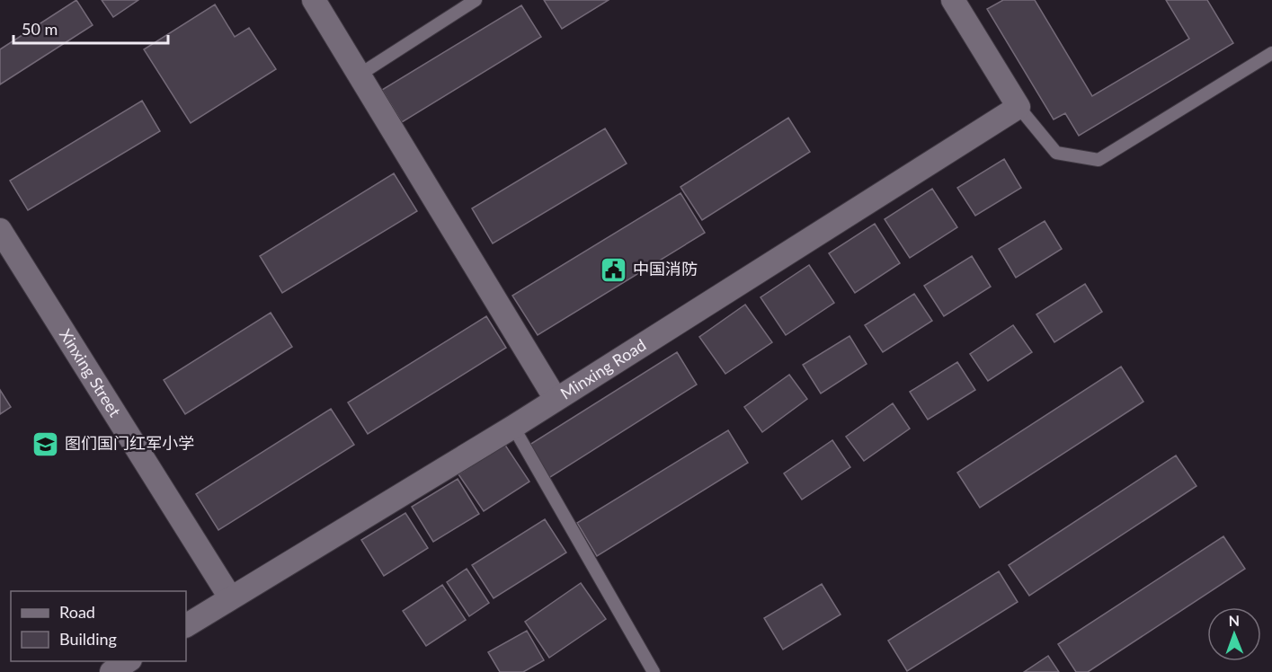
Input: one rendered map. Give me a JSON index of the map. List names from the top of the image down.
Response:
{
  "streets": {
    "street": ["Minxing Road", "Xinxing Street"]
  },
  "crossings": [
    ["Minxing Road", "Xinxing Street"]
  ],
  "places": {
    "public building": ["中国消防"],
    "school or university": ["图们国门红军小学"]
  },
  "legend": ["Road", "Building"],
  "scale_bar": "50 m",
  "north": "top"
}
